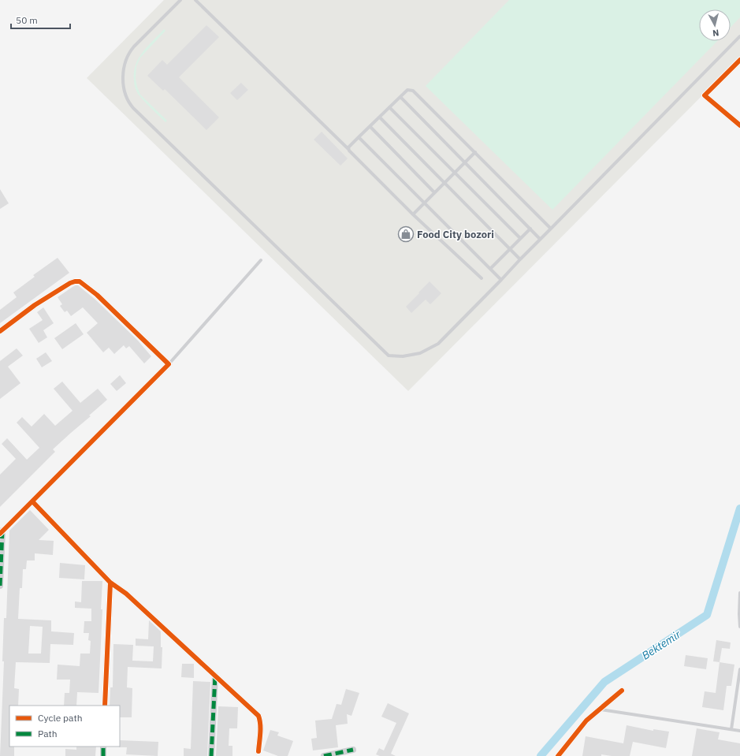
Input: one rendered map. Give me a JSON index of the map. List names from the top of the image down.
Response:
{
  "water": ["Bektemir"],
  "places": {
    "shop": ["Food City bozori"]
  },
  "legend": ["Cycle path", "Path"],
  "scale_bar": "50 m",
  "north": "bottom"
}
